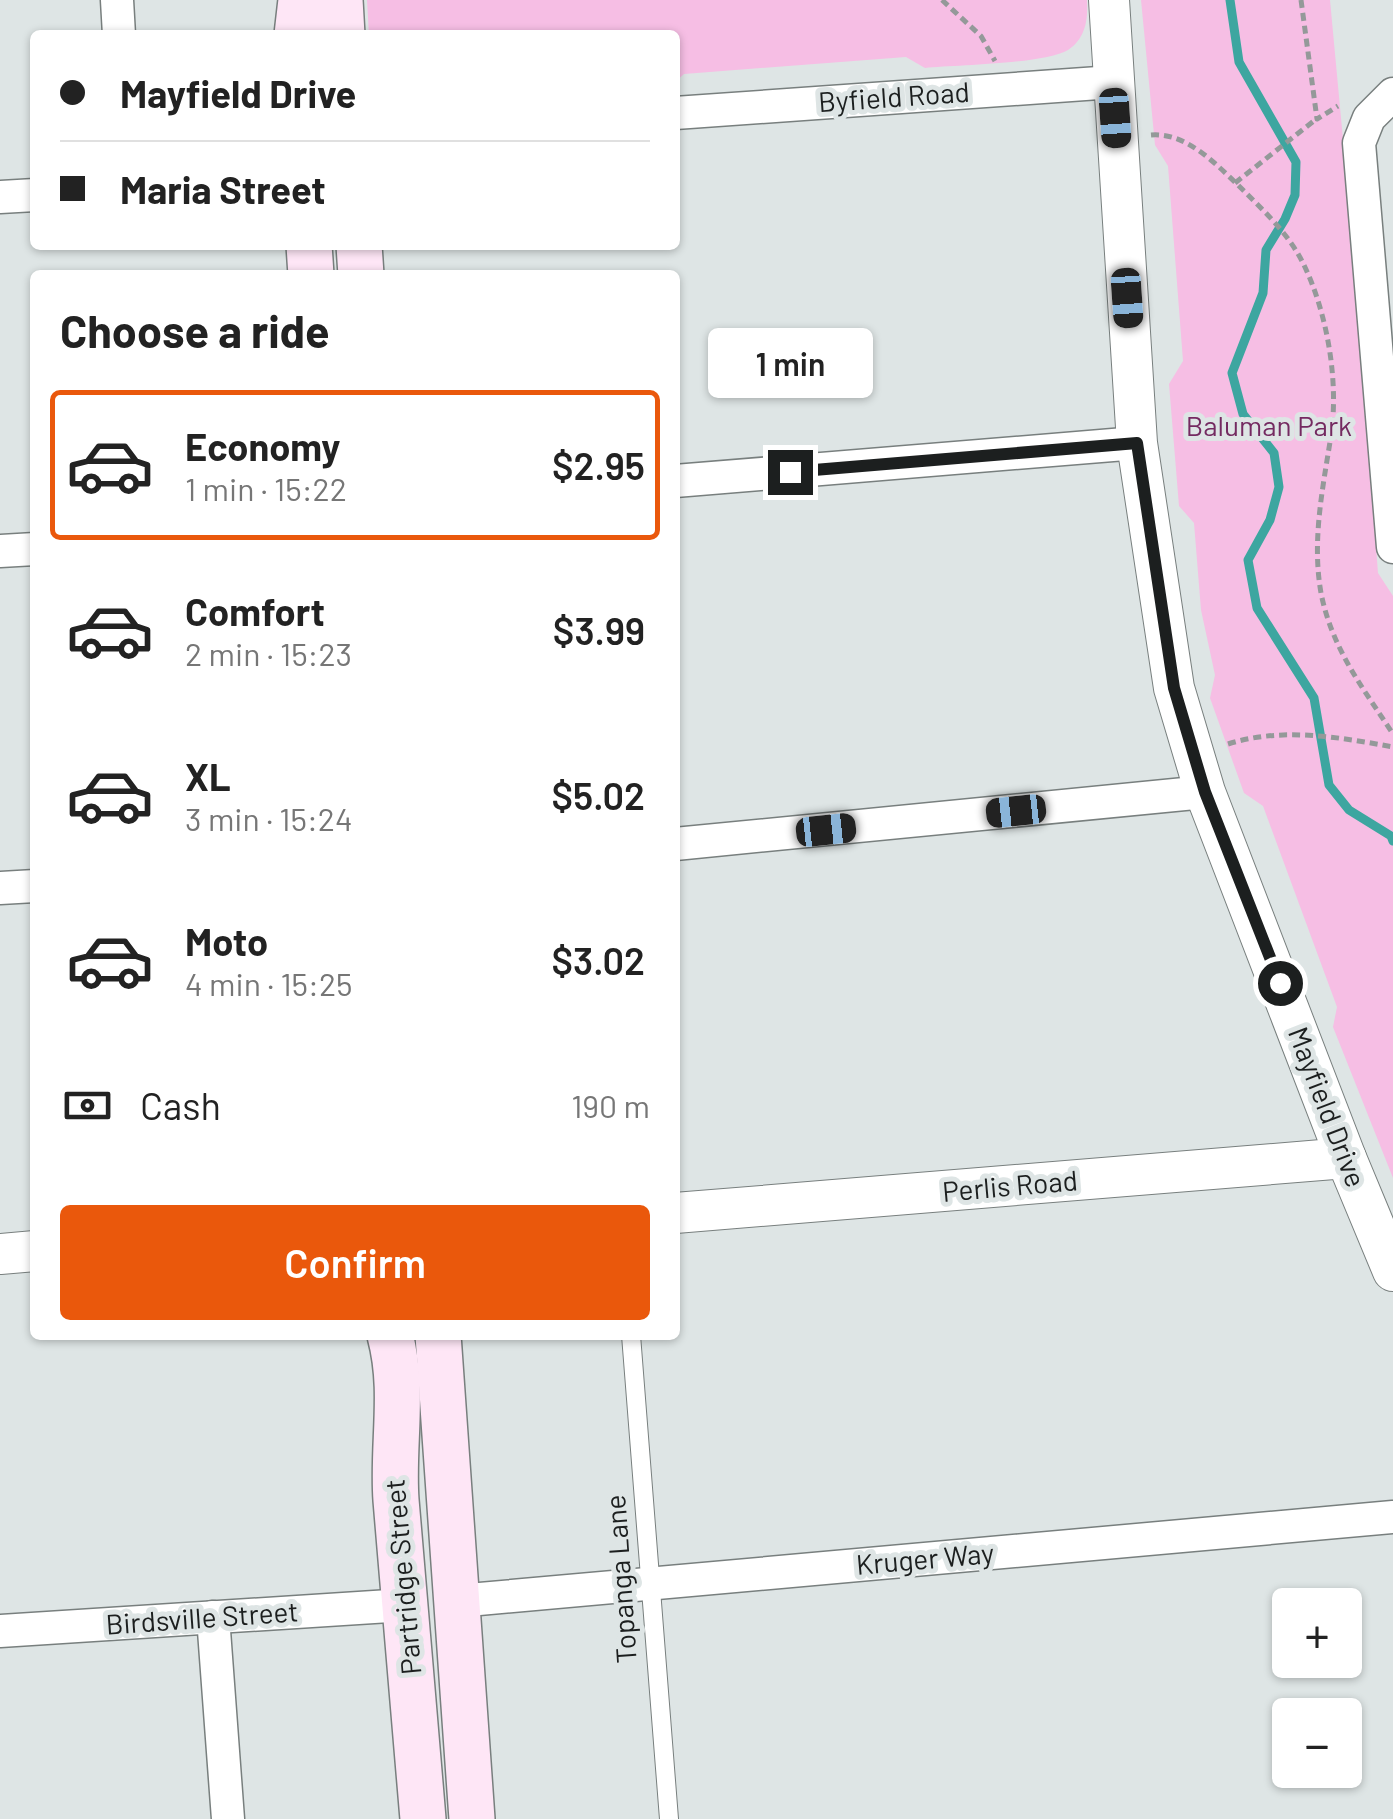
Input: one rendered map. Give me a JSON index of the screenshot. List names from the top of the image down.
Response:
{
  "streets": {
    "main road": ["Partridge Street"],
    "street": [
      "Byfield Road",
      "Mayfield Drive",
      "Perlis Road",
      "Kruger Way",
      "Birdsville Street"
    ],
    "lane": ["Topanga Lane"]
  },
  "crossings": [
    ["Byfield Road", "Mayfield Drive"],
    ["Mayfield Drive", "Perlis Road"],
    ["Kruger Way", "Partridge Street"],
    ["Kruger Way", "Topanga Lane"],
    ["Partridge Street", "Birdsville Street"]
  ],
  "parks": ["Baluman Park"],
  "page": {
    "banner": ["Mayfield Drive", "Maria Street"],
    "heading": "Choose a ride",
    "bubble": "1 min",
    "list": [
      {
        "name": "Economy",
        "note": "1 min · 15:22",
        "value": "$2.95"
      },
      {
        "name": "Comfort",
        "note": "2 min · 15:23",
        "value": "$3.99"
      },
      {
        "name": "XL",
        "note": "3 min · 15:24",
        "value": "$5.02"
      },
      {
        "name": "Moto",
        "note": "4 min · 15:25",
        "value": "$3.02"
      }
    ],
    "pay": ["Cash", "190 m"],
    "buttons": "Confirm",
    "map_buttons": ["+", "−"]
  }
}
